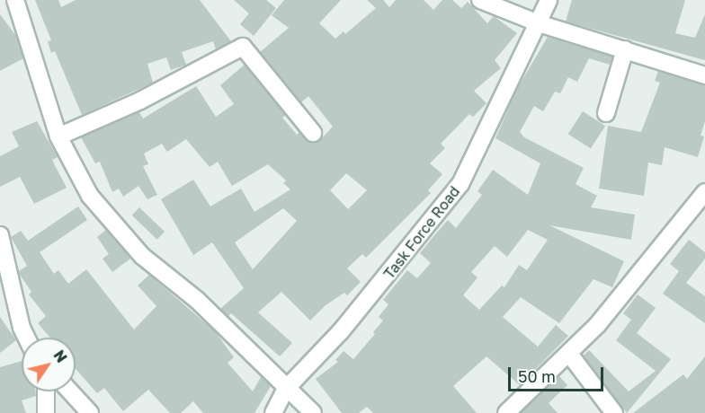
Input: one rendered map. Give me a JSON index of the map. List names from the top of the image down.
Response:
{
  "streets": {
    "street": ["Task Force Road"]
  },
  "scale_bar": "50 m",
  "north": "top right"
}
